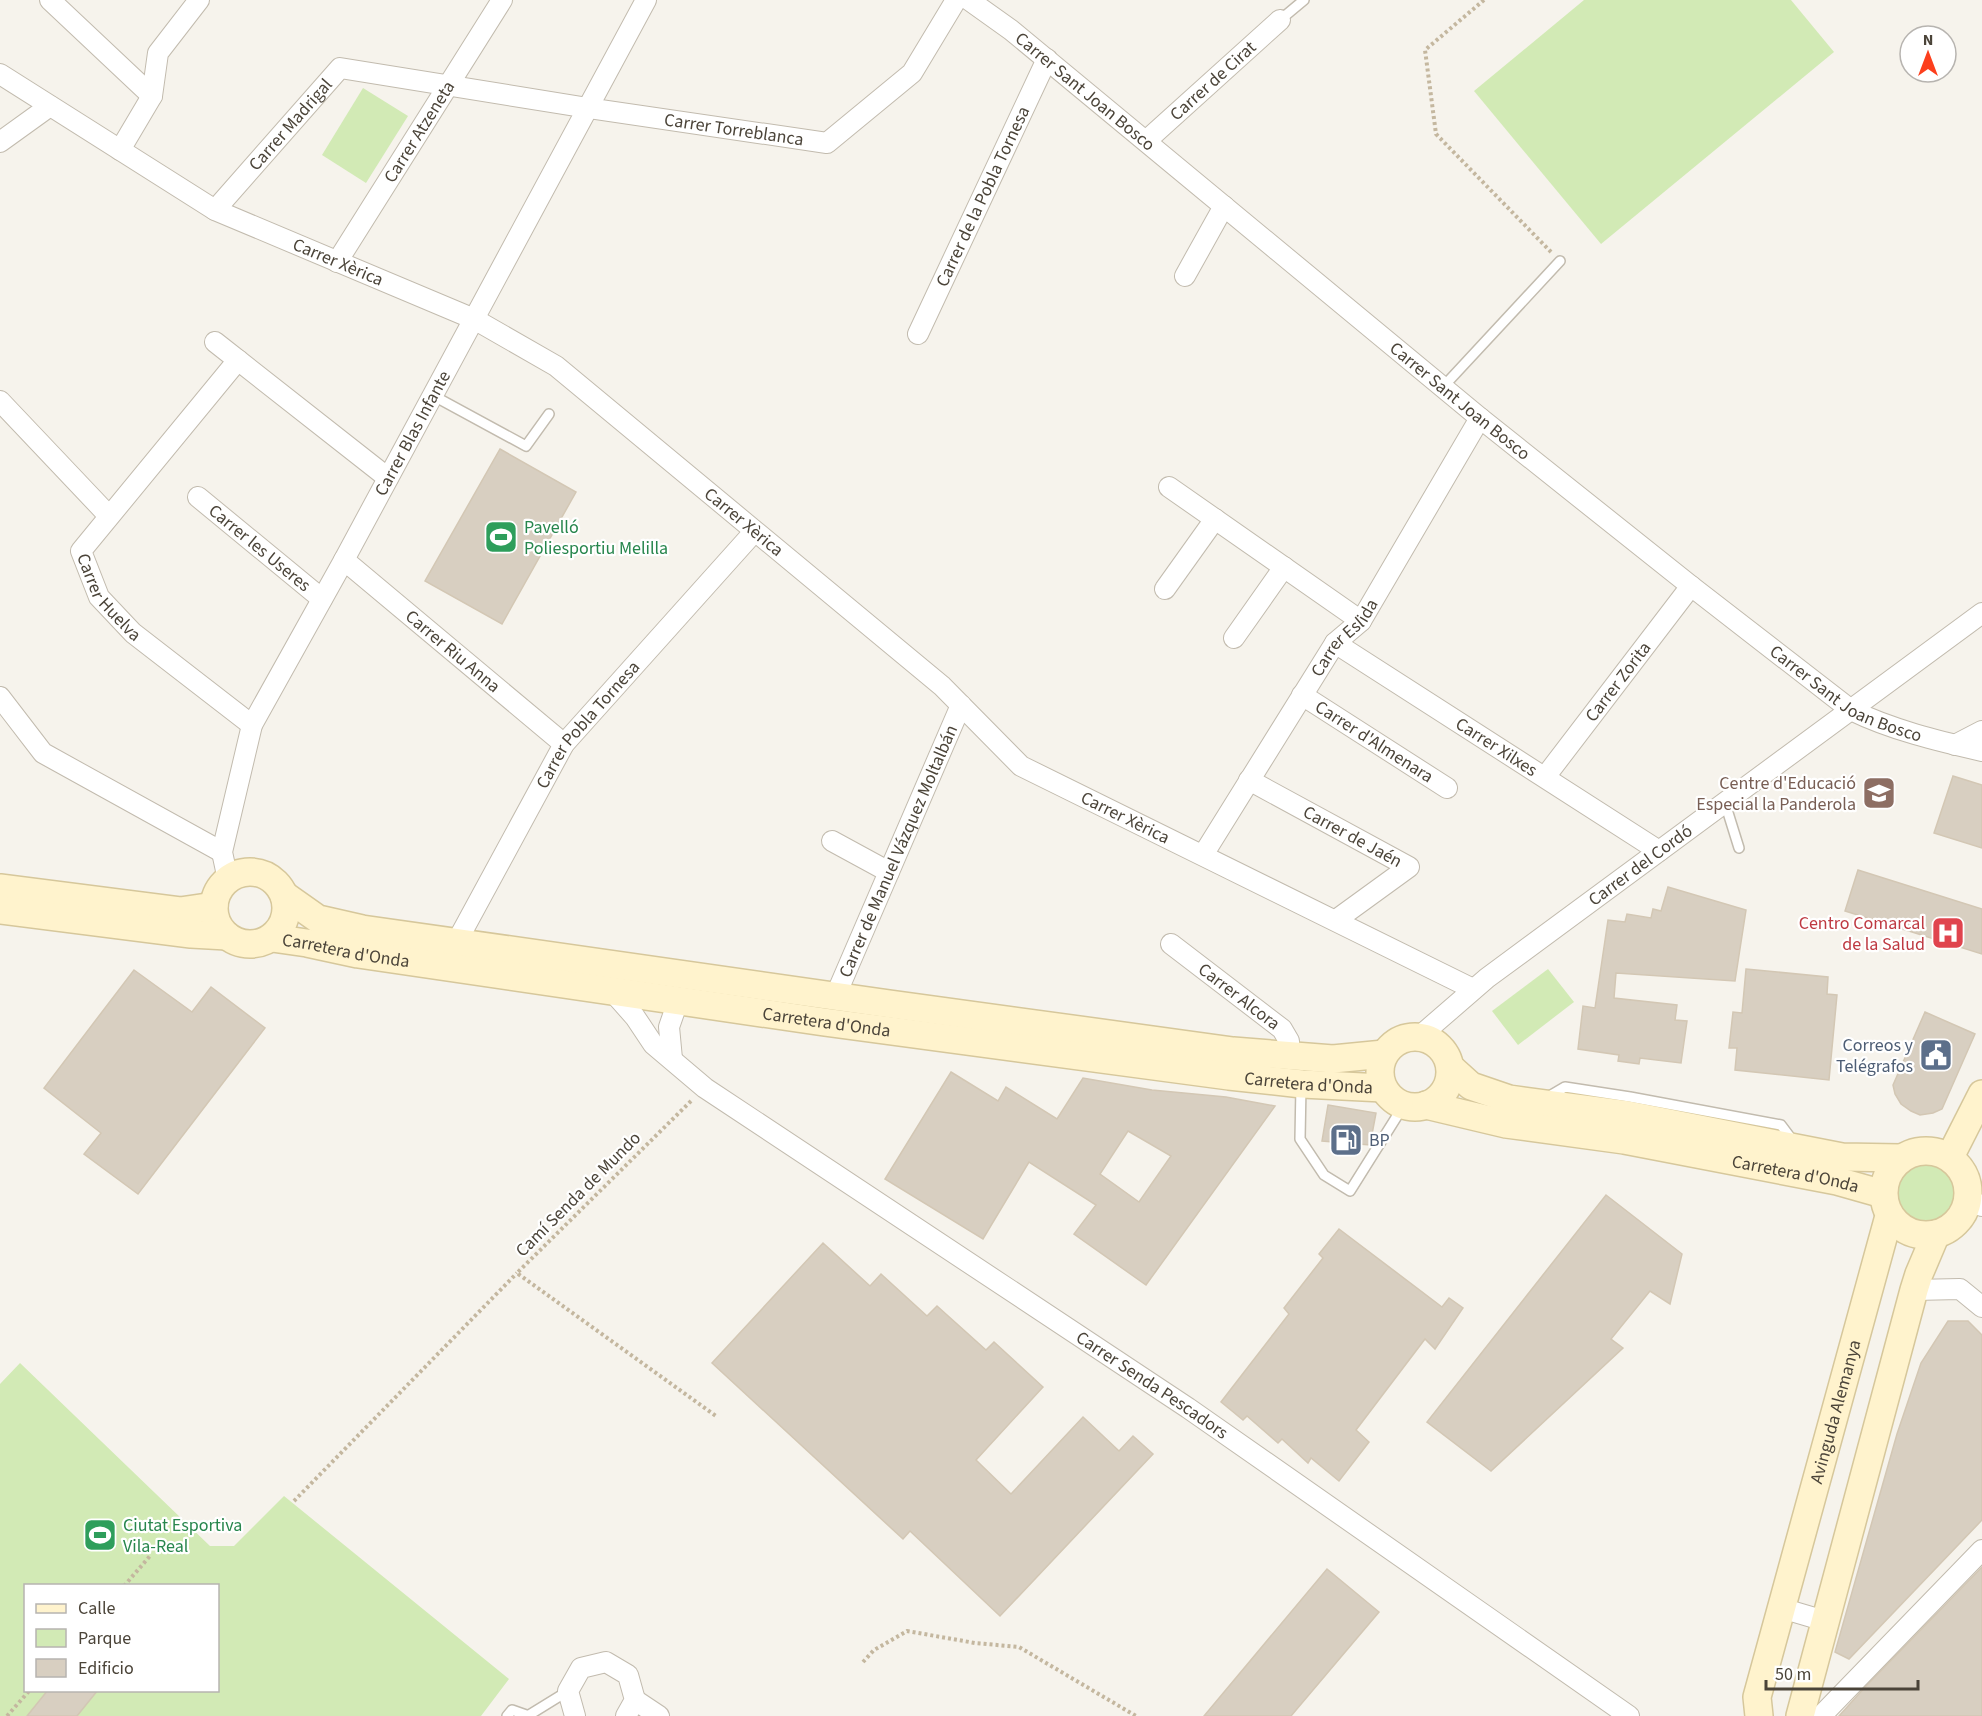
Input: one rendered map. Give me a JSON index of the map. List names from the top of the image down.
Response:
{
  "streets": {
    "main road": ["Carretera d'Onda", "Avinguda Alemanya"],
    "street": [
      "Carrer de Cirat",
      "Carrer Sant Joan Bosco",
      "Carrer Madrigal",
      "Carrer Torreblanca",
      "Carrer Atzeneta",
      "Carrer de la Pobla Tornesa",
      "Carrer Xèrica",
      "Carrer Blas Infante",
      "Carrer les Useres",
      "Carrer Huelva",
      "Carrer Eslida",
      "Carrer Riu Anna",
      "Carrer Zorita",
      "Carrer Pobla Tornesa",
      "Carrer d'Almenara",
      "Carrer Xilxes",
      "Carrer de Jaén",
      "Carrer de Manuel Vázquez Moltalbán",
      "Carrer del Cordó",
      "Carrer Alcora",
      "Carrer Senda Pescadors"
    ],
    "path": ["Camí Senda de Mundo"]
  },
  "crossings": [
    ["Carrer de Cirat", "Carrer Sant Joan Bosco"],
    ["Carrer Sant Joan Bosco", "Carrer de la Pobla Tornesa"],
    ["Carrer Sant Joan Bosco", "Carrer Eslida"],
    ["Carrer Sant Joan Bosco", "Carrer Zorita"],
    ["Carrer Sant Joan Bosco", "Carrer del Cordó"],
    ["Carrer Madrigal", "Carrer Torreblanca"],
    ["Carrer Madrigal", "Carrer Atzeneta"],
    ["Carrer Madrigal", "Carrer Xèrica"],
    ["Carrer Torreblanca", "Carrer Atzeneta"],
    ["Carrer Torreblanca", "Carrer Blas Infante"],
    ["Carrer Atzeneta", "Carrer Xèrica"],
    ["Carrer Xèrica", "Carrer Blas Infante"],
    ["Carrer Xèrica", "Carrer Eslida"],
    ["Carrer Xèrica", "Carrer Pobla Tornesa"],
    ["Carrer Xèrica", "Carrer de Jaén"],
    ["Carrer Xèrica", "Carrer de Manuel Vázquez Moltalbán"],
    ["Carrer Xèrica", "Carrer del Cordó"],
    ["Carrer Blas Infante", "Carrer les Useres"],
    ["Carrer Blas Infante", "Carrer Huelva"],
    ["Carrer Blas Infante", "Carrer Riu Anna"],
    ["Carrer Blas Infante", "Carretera d'Onda"],
    ["Carrer Eslida", "Carrer d'Almenara"],
    ["Carrer Eslida", "Carrer Xilxes"],
    ["Carrer Eslida", "Carrer de Jaén"],
    ["Carrer Riu Anna", "Carrer Pobla Tornesa"],
    ["Carrer Zorita", "Carrer Xilxes"],
    ["Carrer Pobla Tornesa", "Carretera d'Onda"],
    ["Carrer Xilxes", "Carrer del Cordó"],
    ["Carrer de Manuel Vázquez Moltalbán", "Carretera d'Onda"],
    ["Carrer del Cordó", "Carretera d'Onda"],
    ["Carretera d'Onda", "Carrer Alcora"],
    ["Carretera d'Onda", "Carrer Senda Pescadors"],
    ["Carretera d'Onda", "Avinguda Alemanya"],
    ["Camí Senda de Mundo", "Carrer Senda Pescadors"]
  ],
  "places": {
    "sports": ["Pavelló Poliesportiu Melilla", "Ciutat Esportiva Vila-Real"],
    "school or university": ["Centre d'Educació Especial la Panderola"],
    "hospital": ["Centro Comarcal de la Salud"],
    "public building": ["Correos y Telégrafos"],
    "fuel station": ["BP"]
  },
  "legend": ["Calle", "Parque", "Edificio"],
  "scale_bar": "50 m",
  "north": "top"
}
